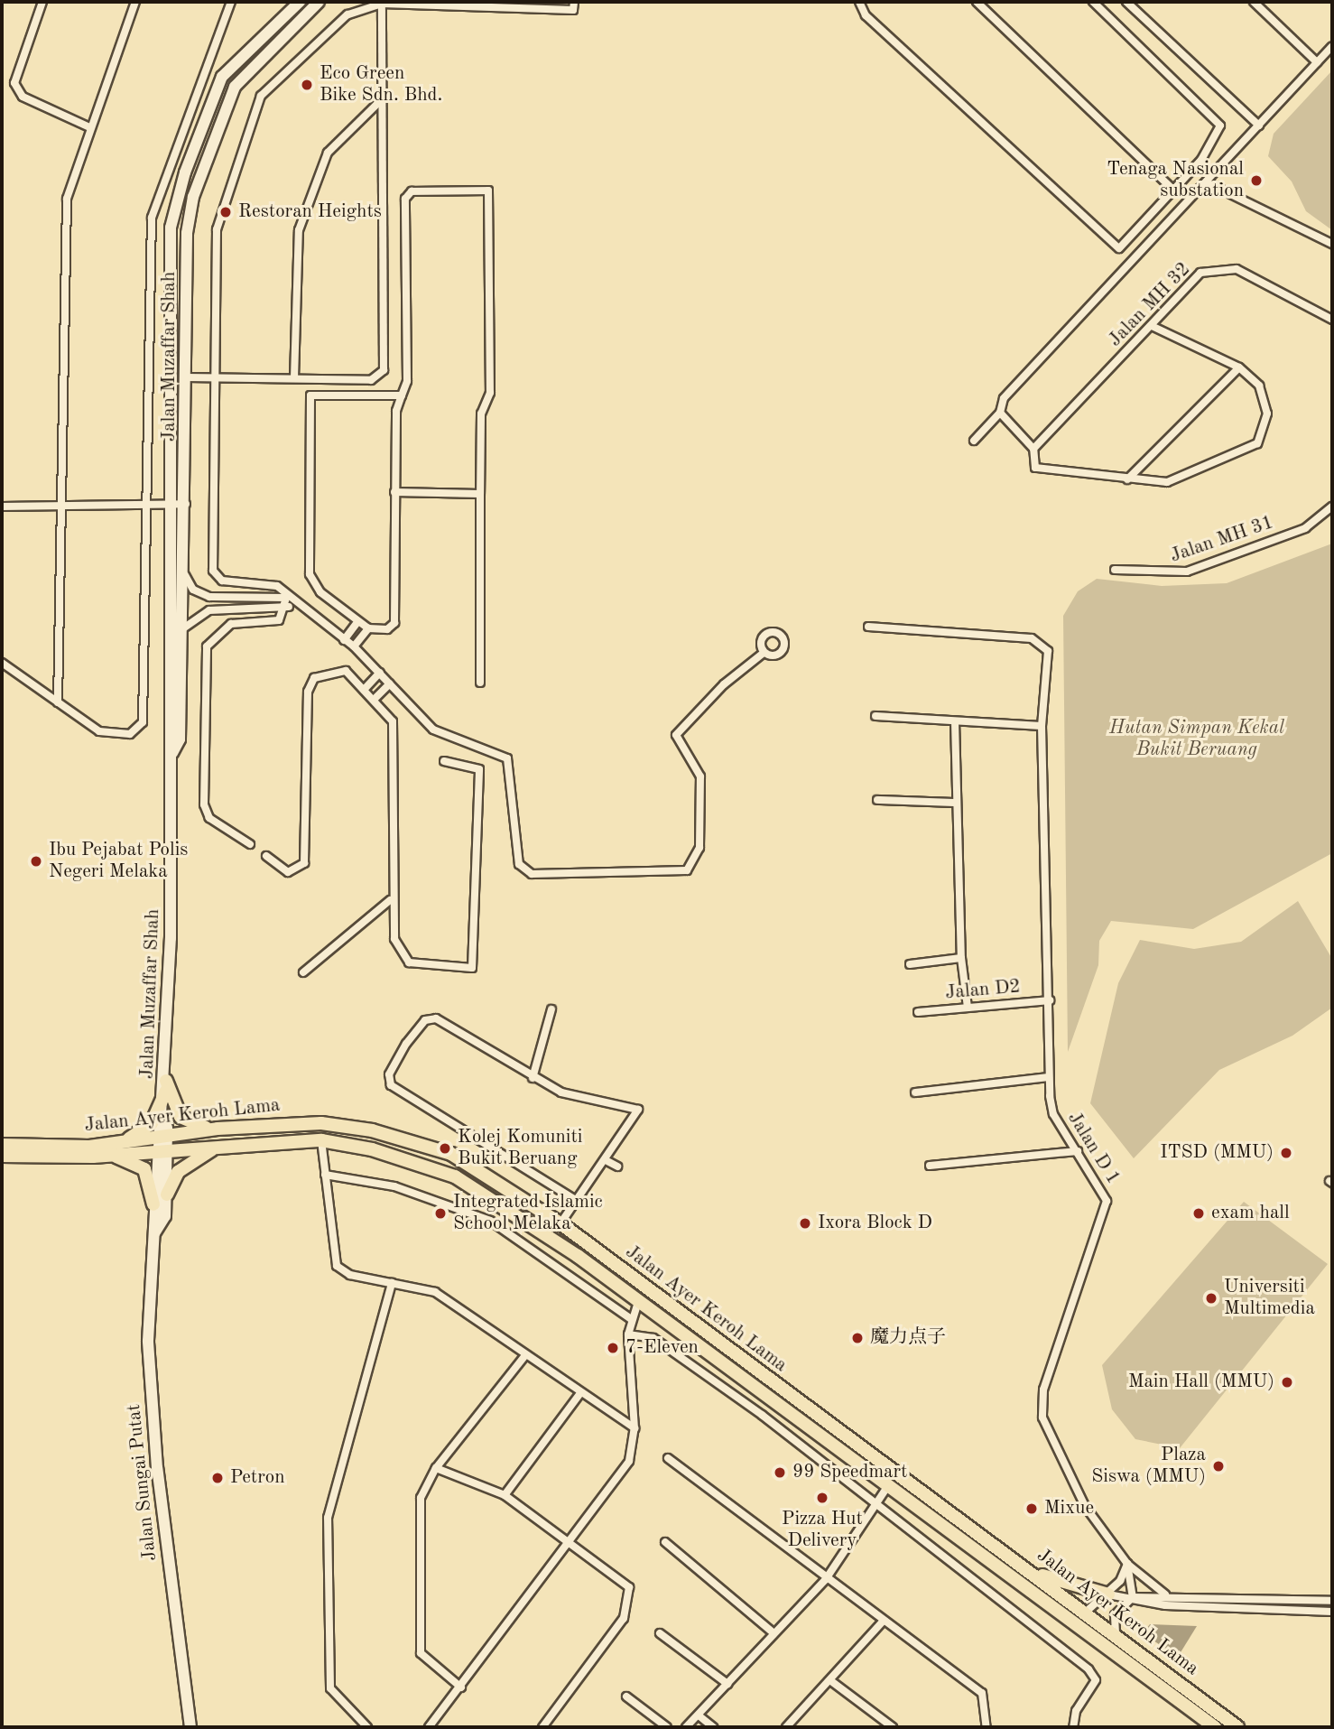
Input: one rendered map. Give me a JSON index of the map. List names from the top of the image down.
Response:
{
  "streets": {
    "main road": ["Jalan Muzaffar Shah", "Jalan Ayer Keroh Lama", "Jalan Sungai Putat"],
    "street": [
      "Jalan MH 32",
      "Jalan MH 31",
      "Jalan D2",
      "Jalan D 1"
    ]
  },
  "crossings": [
    ["Jalan Muzaffar Shah", "Jalan Ayer Keroh Lama"],
    ["Jalan Muzaffar Shah", "Jalan Sungai Putat"],
    ["Jalan D2", "Jalan D 1"],
    ["Jalan Ayer Keroh Lama", "Jalan Sungai Putat"]
  ],
  "parks": ["Hutan Simpan Kekal Bukit Beruang"],
  "places": [
    "Eco Green Bike Sdn. Bhd.",
    "Tenaga Nasional substation",
    "Restoran Heights",
    "Ibu Pejabat Polis Negeri Melaka",
    "Kolej Komuniti Bukit Beruang",
    "ITSD (MMU)",
    "Integrated Islamic School Melaka",
    "exam hall",
    "Ixora Block D",
    "Universiti Multimedia",
    "魔力点子",
    "7-Eleven",
    "Main Hall (MMU)",
    "Plaza Siswa (MMU)",
    "99 Speedmart",
    "Petron",
    "Pizza Hut Delivery",
    "Mixue"
  ]
}
